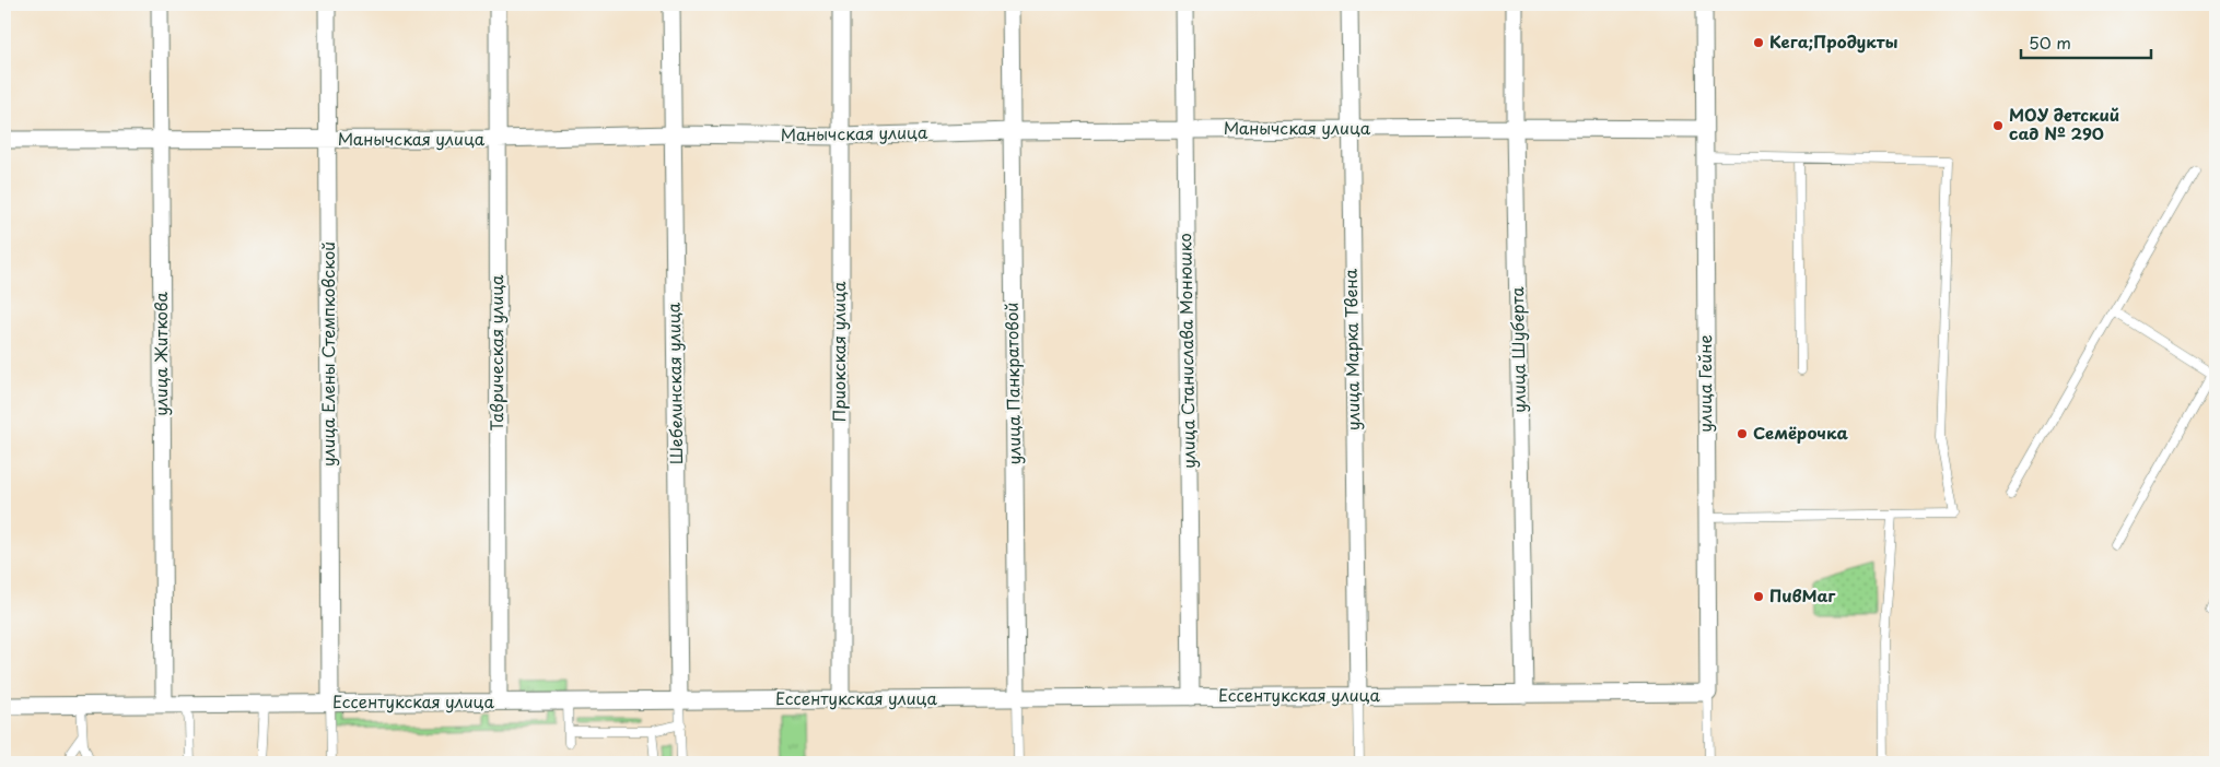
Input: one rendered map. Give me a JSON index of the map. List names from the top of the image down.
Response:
{
  "streets": {
    "street": [
      "Манычская улица",
      "улица Марка Твена",
      "улица Шуберта",
      "улица Станислава Монюшко",
      "Приокская улица",
      "Таврическая улица",
      "улица Житкова",
      "улица Елены Стемпковской",
      "Шебелинская улица",
      "улица Панкратовой",
      "улица Гейне",
      "Ессентукская улица"
    ]
  },
  "crossings": [
    ["Манычская улица", "улица Марка Твена"],
    ["Манычская улица", "улица Шуберта"],
    ["Манычская улица", "улица Станислава Монюшко"],
    ["Манычская улица", "Приокская улица"],
    ["Манычская улица", "Таврическая улица"],
    ["Манычская улица", "улица Житкова"],
    ["Манычская улица", "улица Елены Стемпковской"],
    ["Манычская улица", "Шебелинская улица"],
    ["Манычская улица", "улица Панкратовой"],
    ["Манычская улица", "улица Гейне"],
    ["улица Марка Твена", "Ессентукская улица"],
    ["улица Шуберта", "Ессентукская улица"],
    ["улица Станислава Монюшко", "Ессентукская улица"],
    ["Приокская улица", "Ессентукская улица"],
    ["Таврическая улица", "Ессентукская улица"],
    ["улица Житкова", "Ессентукская улица"],
    ["улица Елены Стемпковской", "Ессентукская улица"],
    ["Шебелинская улица", "Ессентукская улица"],
    ["улица Панкратовой", "Ессентукская улица"],
    ["улица Гейне", "Ессентукская улица"]
  ],
  "places": [
    "Кега;Продукты",
    "МОУ детский сад № 290",
    "Семёрочка",
    "ПивМаг"
  ],
  "scale_bar": "50 m"
}
